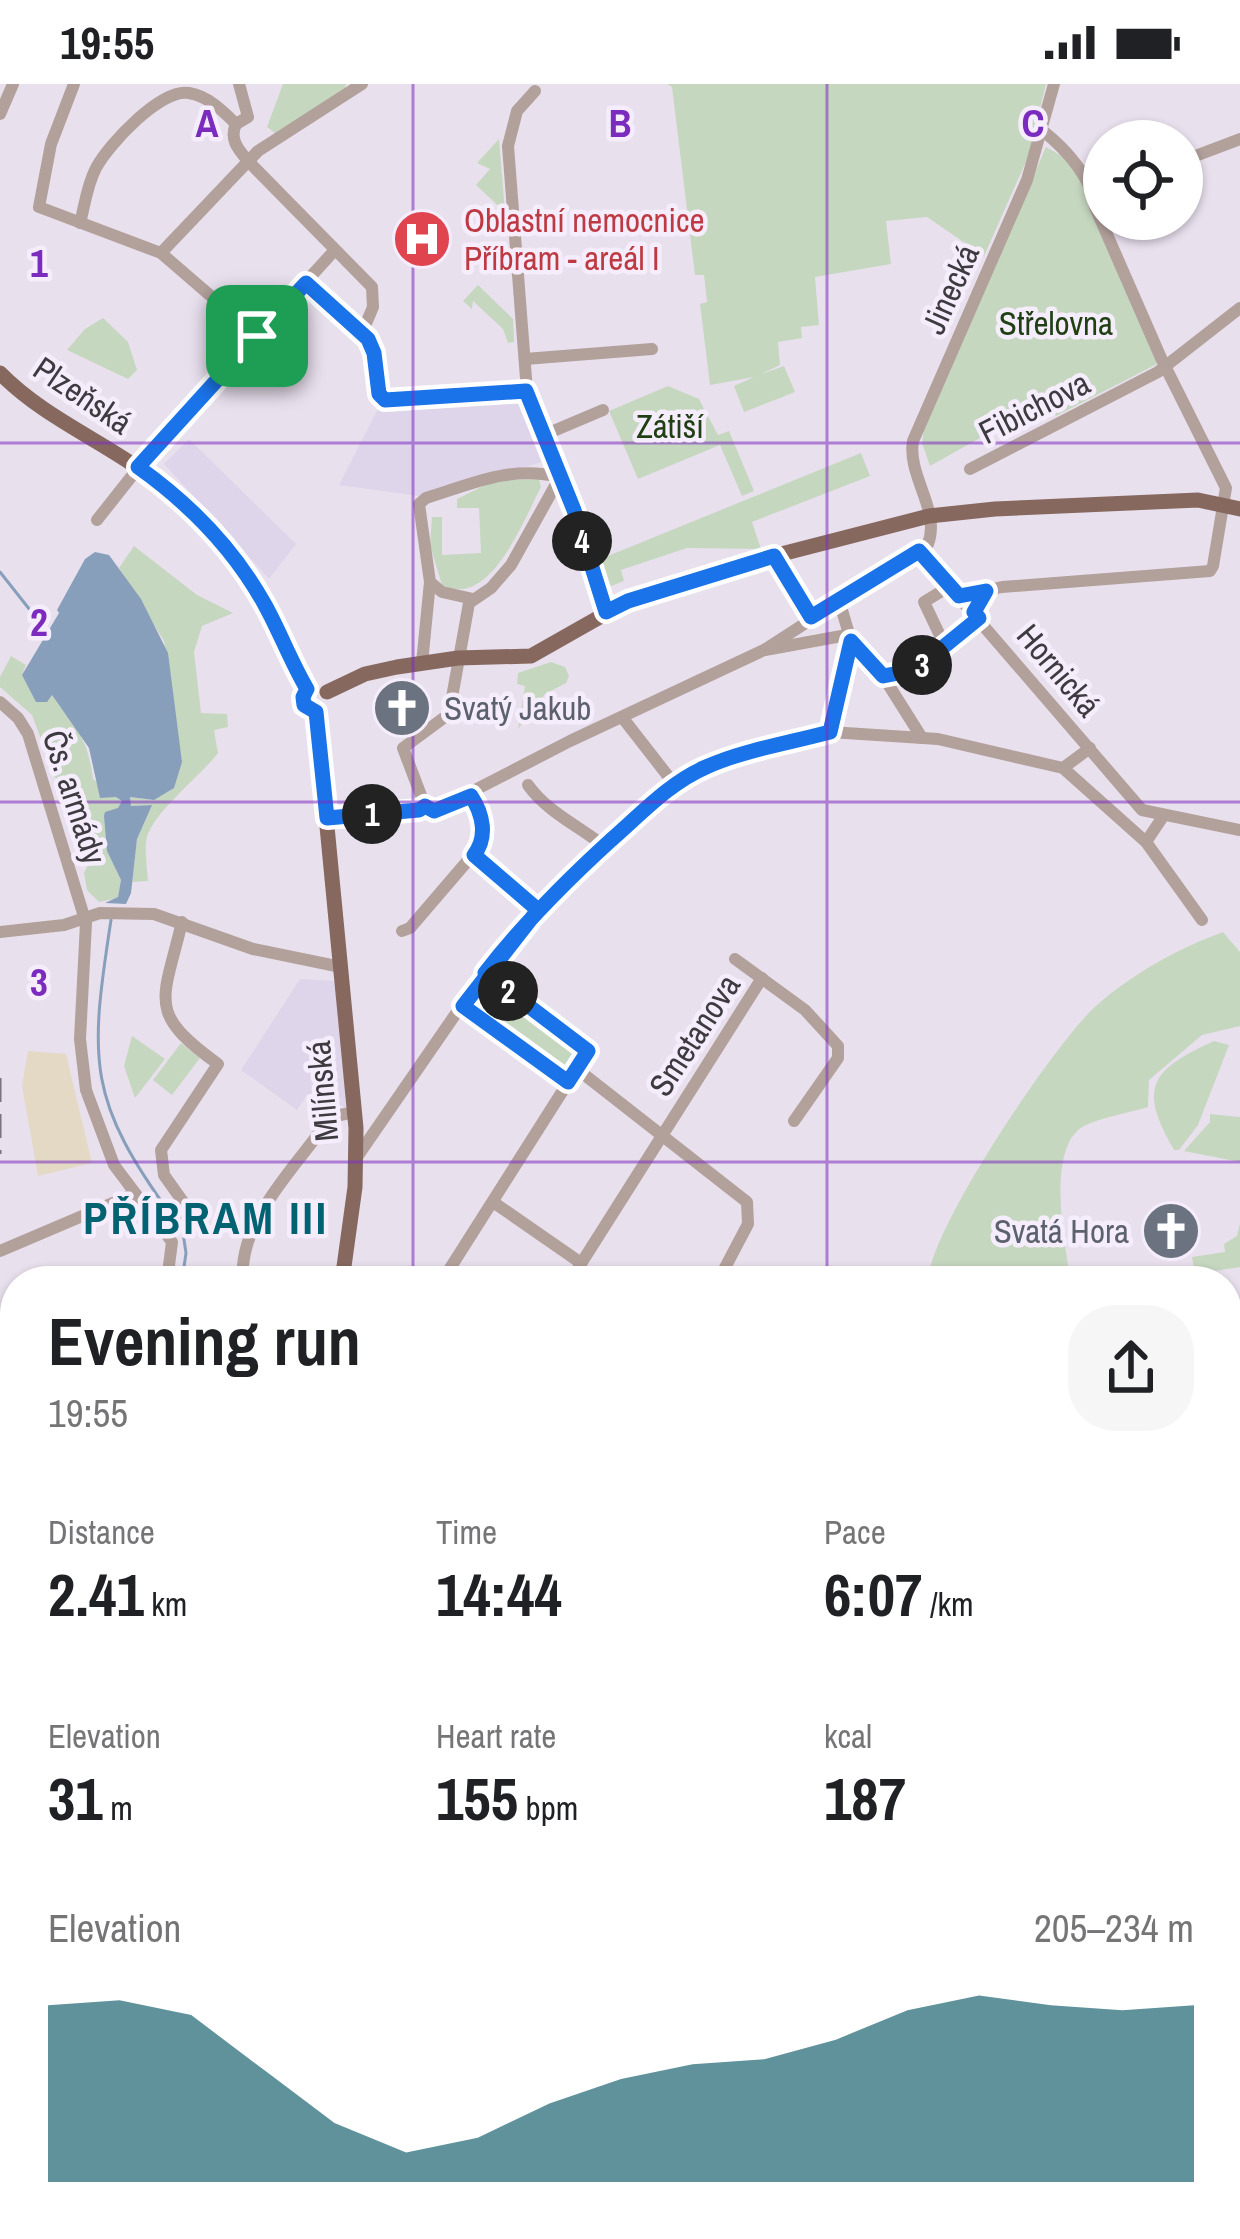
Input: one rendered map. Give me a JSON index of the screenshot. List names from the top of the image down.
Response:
{
  "streets": {
    "main road": ["Plzeňská", "Milínská"],
    "street": [
      "Jinecká",
      "Fibichova",
      "Hornická",
      "Čs. armády",
      "Smetanova"
    ]
  },
  "crossings": [
    ["Plzeňská", "Milínská"]
  ],
  "districts": ["PŘÍBRAM III"],
  "parks": ["Střelovna", "Zátiší"],
  "places": {
    "hospital": ["Oblastní nemocnice Příbram - areál I"],
    "church": ["Svatý Jakub", "Svatá Hora"]
  },
  "page": {
    "status": "19:55",
    "pins": [
      "4",
      "3",
      "1",
      "2"
    ],
    "heading": ["Evening run", "19:55"],
    "stats": [
      ["Distance", "2.41 km"],
      ["Time", "14:44"],
      ["Pace", "6:07 /km"],
      ["Elevation", "31 m"],
      ["Heart rate", "155 bpm"],
      ["kcal", "187"]
    ],
    "chart": ["Elevation", "205–234 m"]
  },
  "grid": {
    "columns": ["A", "B", "C"],
    "rows": ["1", "2", "3"]
  }
}
